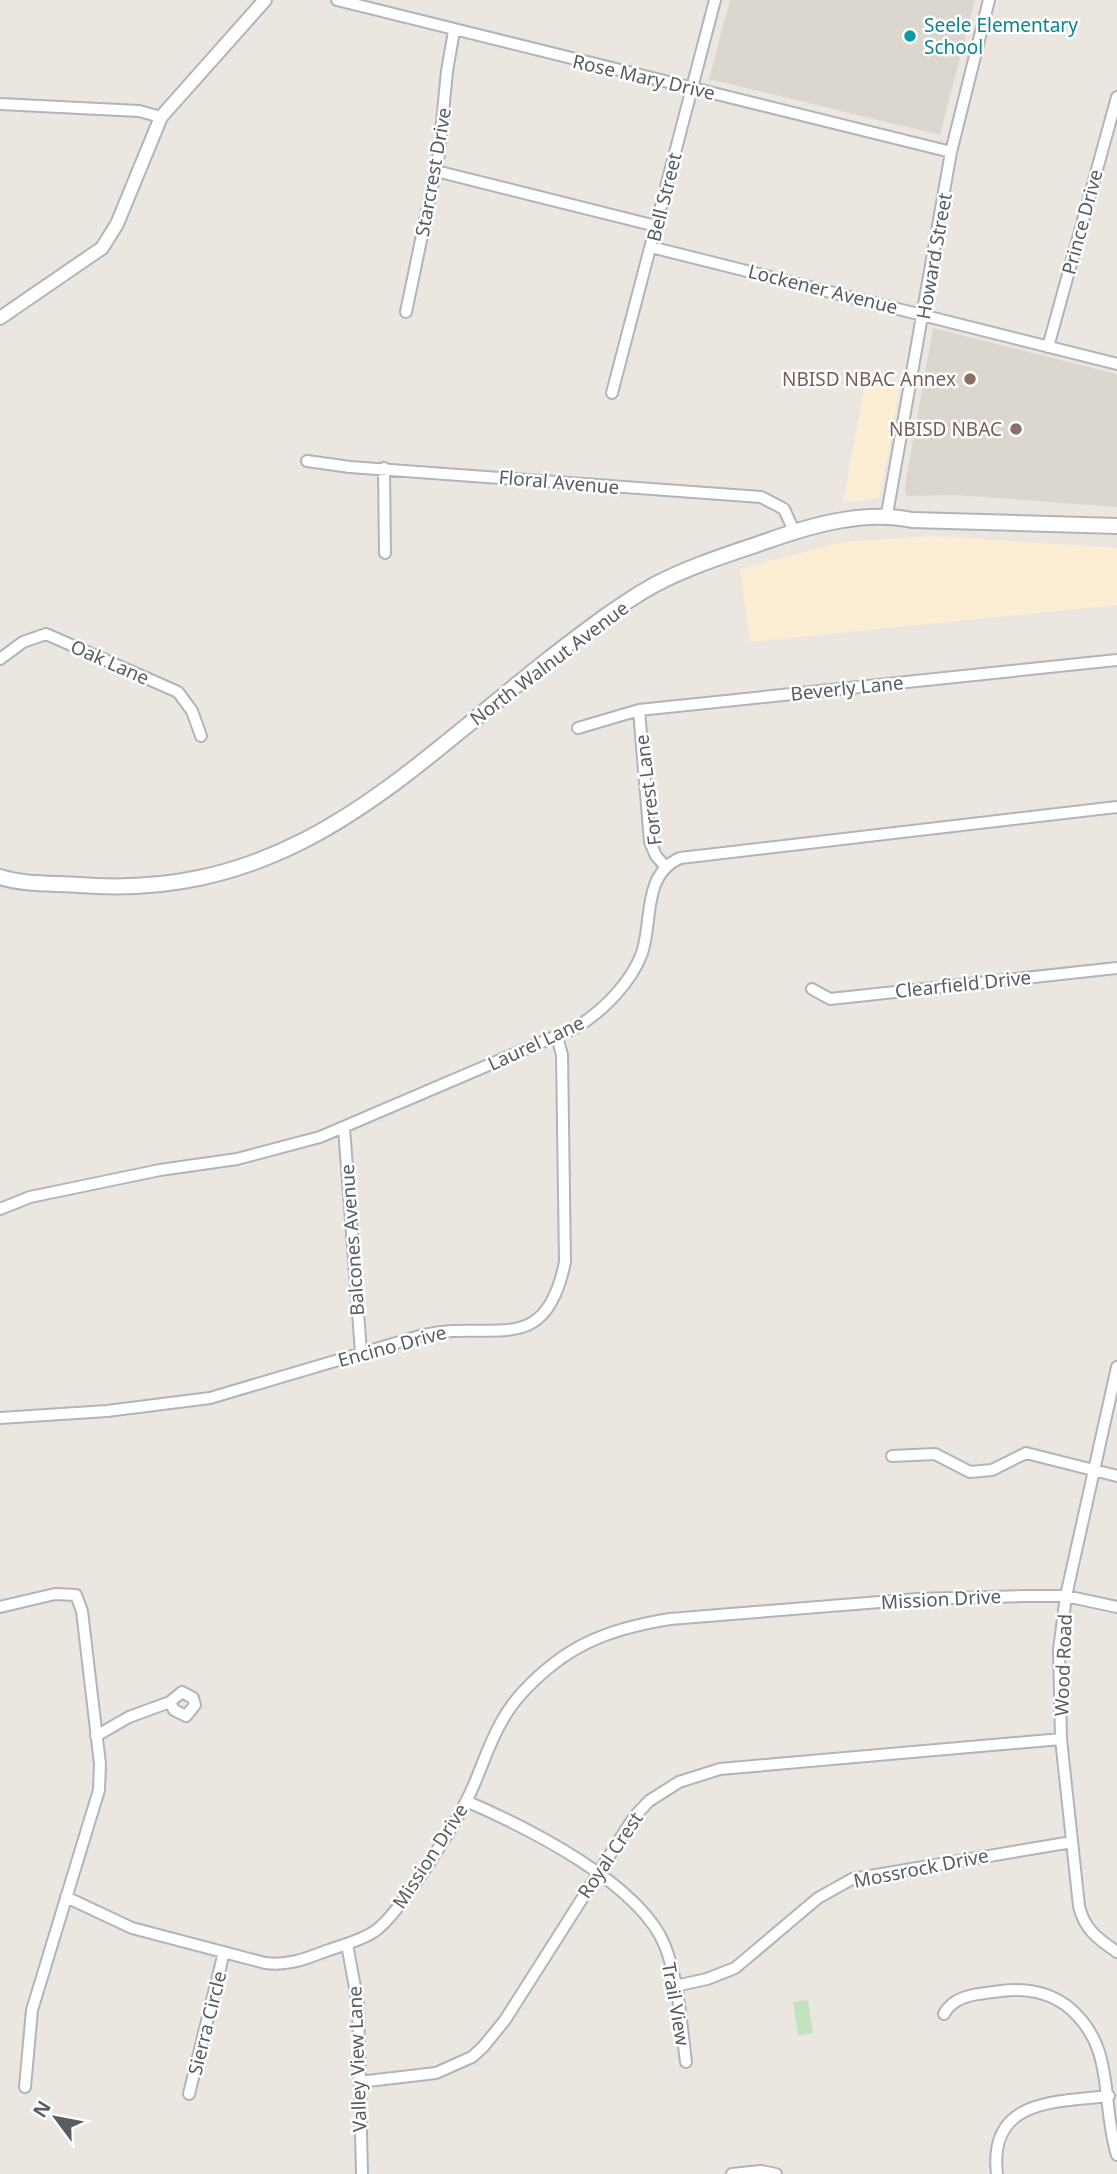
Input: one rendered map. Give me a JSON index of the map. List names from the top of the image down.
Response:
{
  "streets": {
    "main road": ["North Walnut Avenue"],
    "street": [
      "Rose Mary Drive",
      "Starcrest Drive",
      "Bell Street",
      "Prince Drive",
      "Howard Street",
      "Lockener Avenue",
      "Floral Avenue",
      "Oak Lane",
      "Beverly Lane",
      "Forrest Lane",
      "Clearfield Drive",
      "Laurel Lane",
      "Balcones Avenue",
      "Encino Drive",
      "Mission Drive",
      "Wood Road",
      "Royal Crest",
      "Mossrock Drive",
      "Trail View",
      "Sierra Circle",
      "Valley View Lane"
    ]
  },
  "crossings": [
    ["Rose Mary Drive", "Starcrest Drive"],
    ["Rose Mary Drive", "Bell Street"],
    ["Rose Mary Drive", "Howard Street"],
    ["Bell Street", "Lockener Avenue"],
    ["Prince Drive", "Lockener Avenue"],
    ["Howard Street", "Lockener Avenue"],
    ["Howard Street", "North Walnut Avenue"],
    ["Floral Avenue", "North Walnut Avenue"],
    ["Beverly Lane", "Forrest Lane"],
    ["Forrest Lane", "Laurel Lane"],
    ["Laurel Lane", "Balcones Avenue"],
    ["Laurel Lane", "Encino Drive"],
    ["Balcones Avenue", "Encino Drive"],
    ["Mission Drive", "Wood Road"],
    ["Mission Drive", "Trail View"],
    ["Mission Drive", "Sierra Circle"],
    ["Mission Drive", "Valley View Lane"],
    ["Wood Road", "Royal Crest"],
    ["Wood Road", "Mossrock Drive"],
    ["Royal Crest", "Trail View"],
    ["Royal Crest", "Valley View Lane"],
    ["Mossrock Drive", "Trail View"]
  ],
  "places": ["Seele Elementary School", "NBISD NBAC Annex", "NBISD NBAC"],
  "north": "top left"
}
